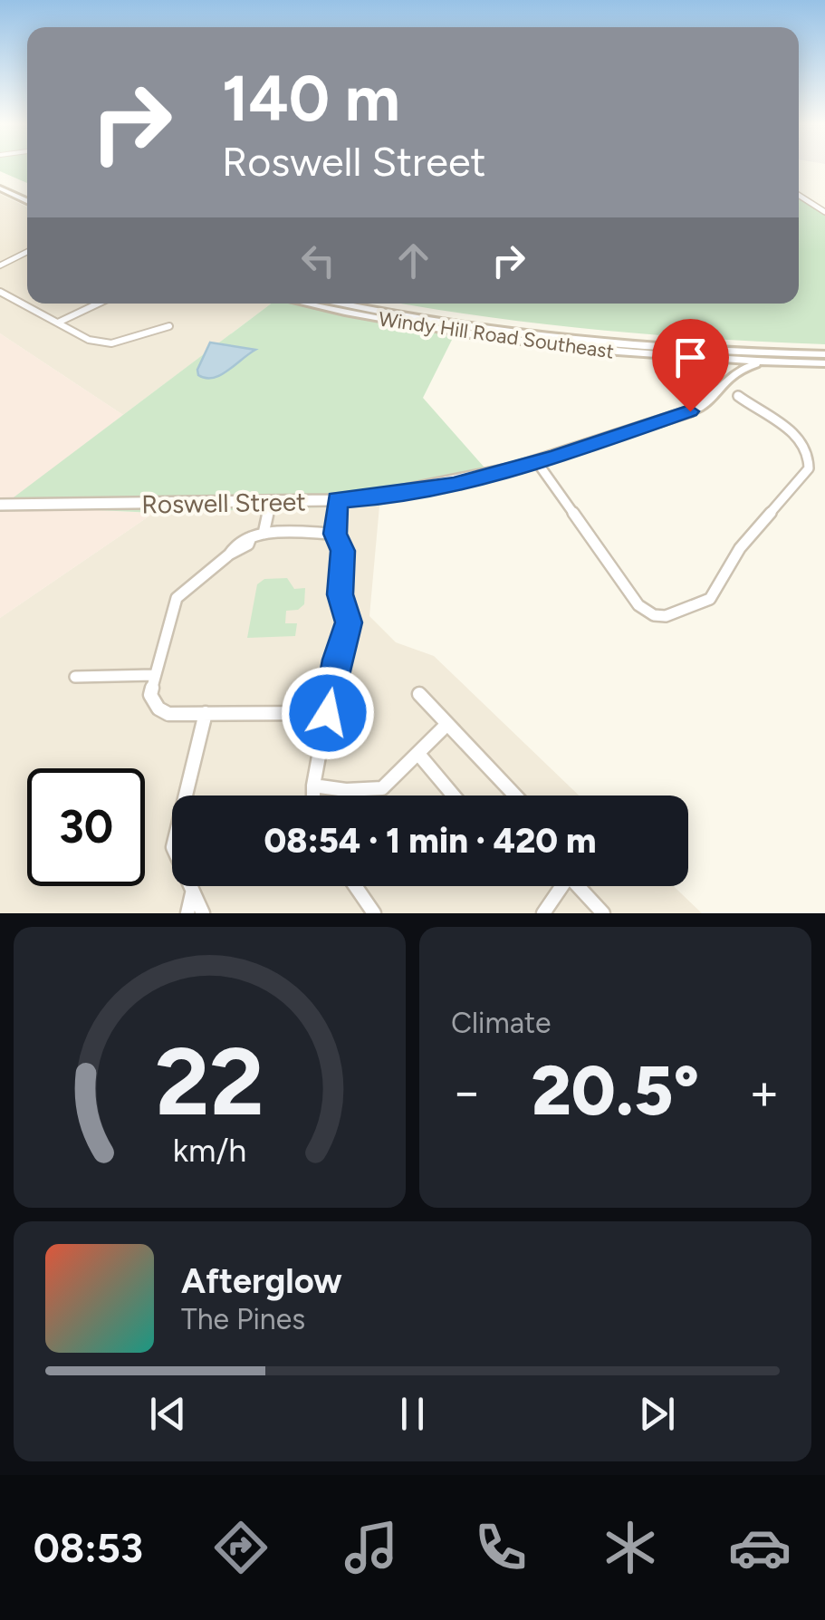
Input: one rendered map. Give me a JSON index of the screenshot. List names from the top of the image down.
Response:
{
  "streets": {
    "main road": ["Windy Hill Road Southeast"],
    "street": ["Roswell Street"]
  },
  "page": {
    "turn": ["140 m", "Roswell Street"],
    "limit": "30",
    "trip": "08:54 · 1 min · 420 m",
    "tile": "Climate",
    "heat": ["−", "20.5°", "+"],
    "song": ["Afterglow", "The Pines"],
    "tabs": "08:53",
    "gauge": ["22", "km/h"]
  }
}
